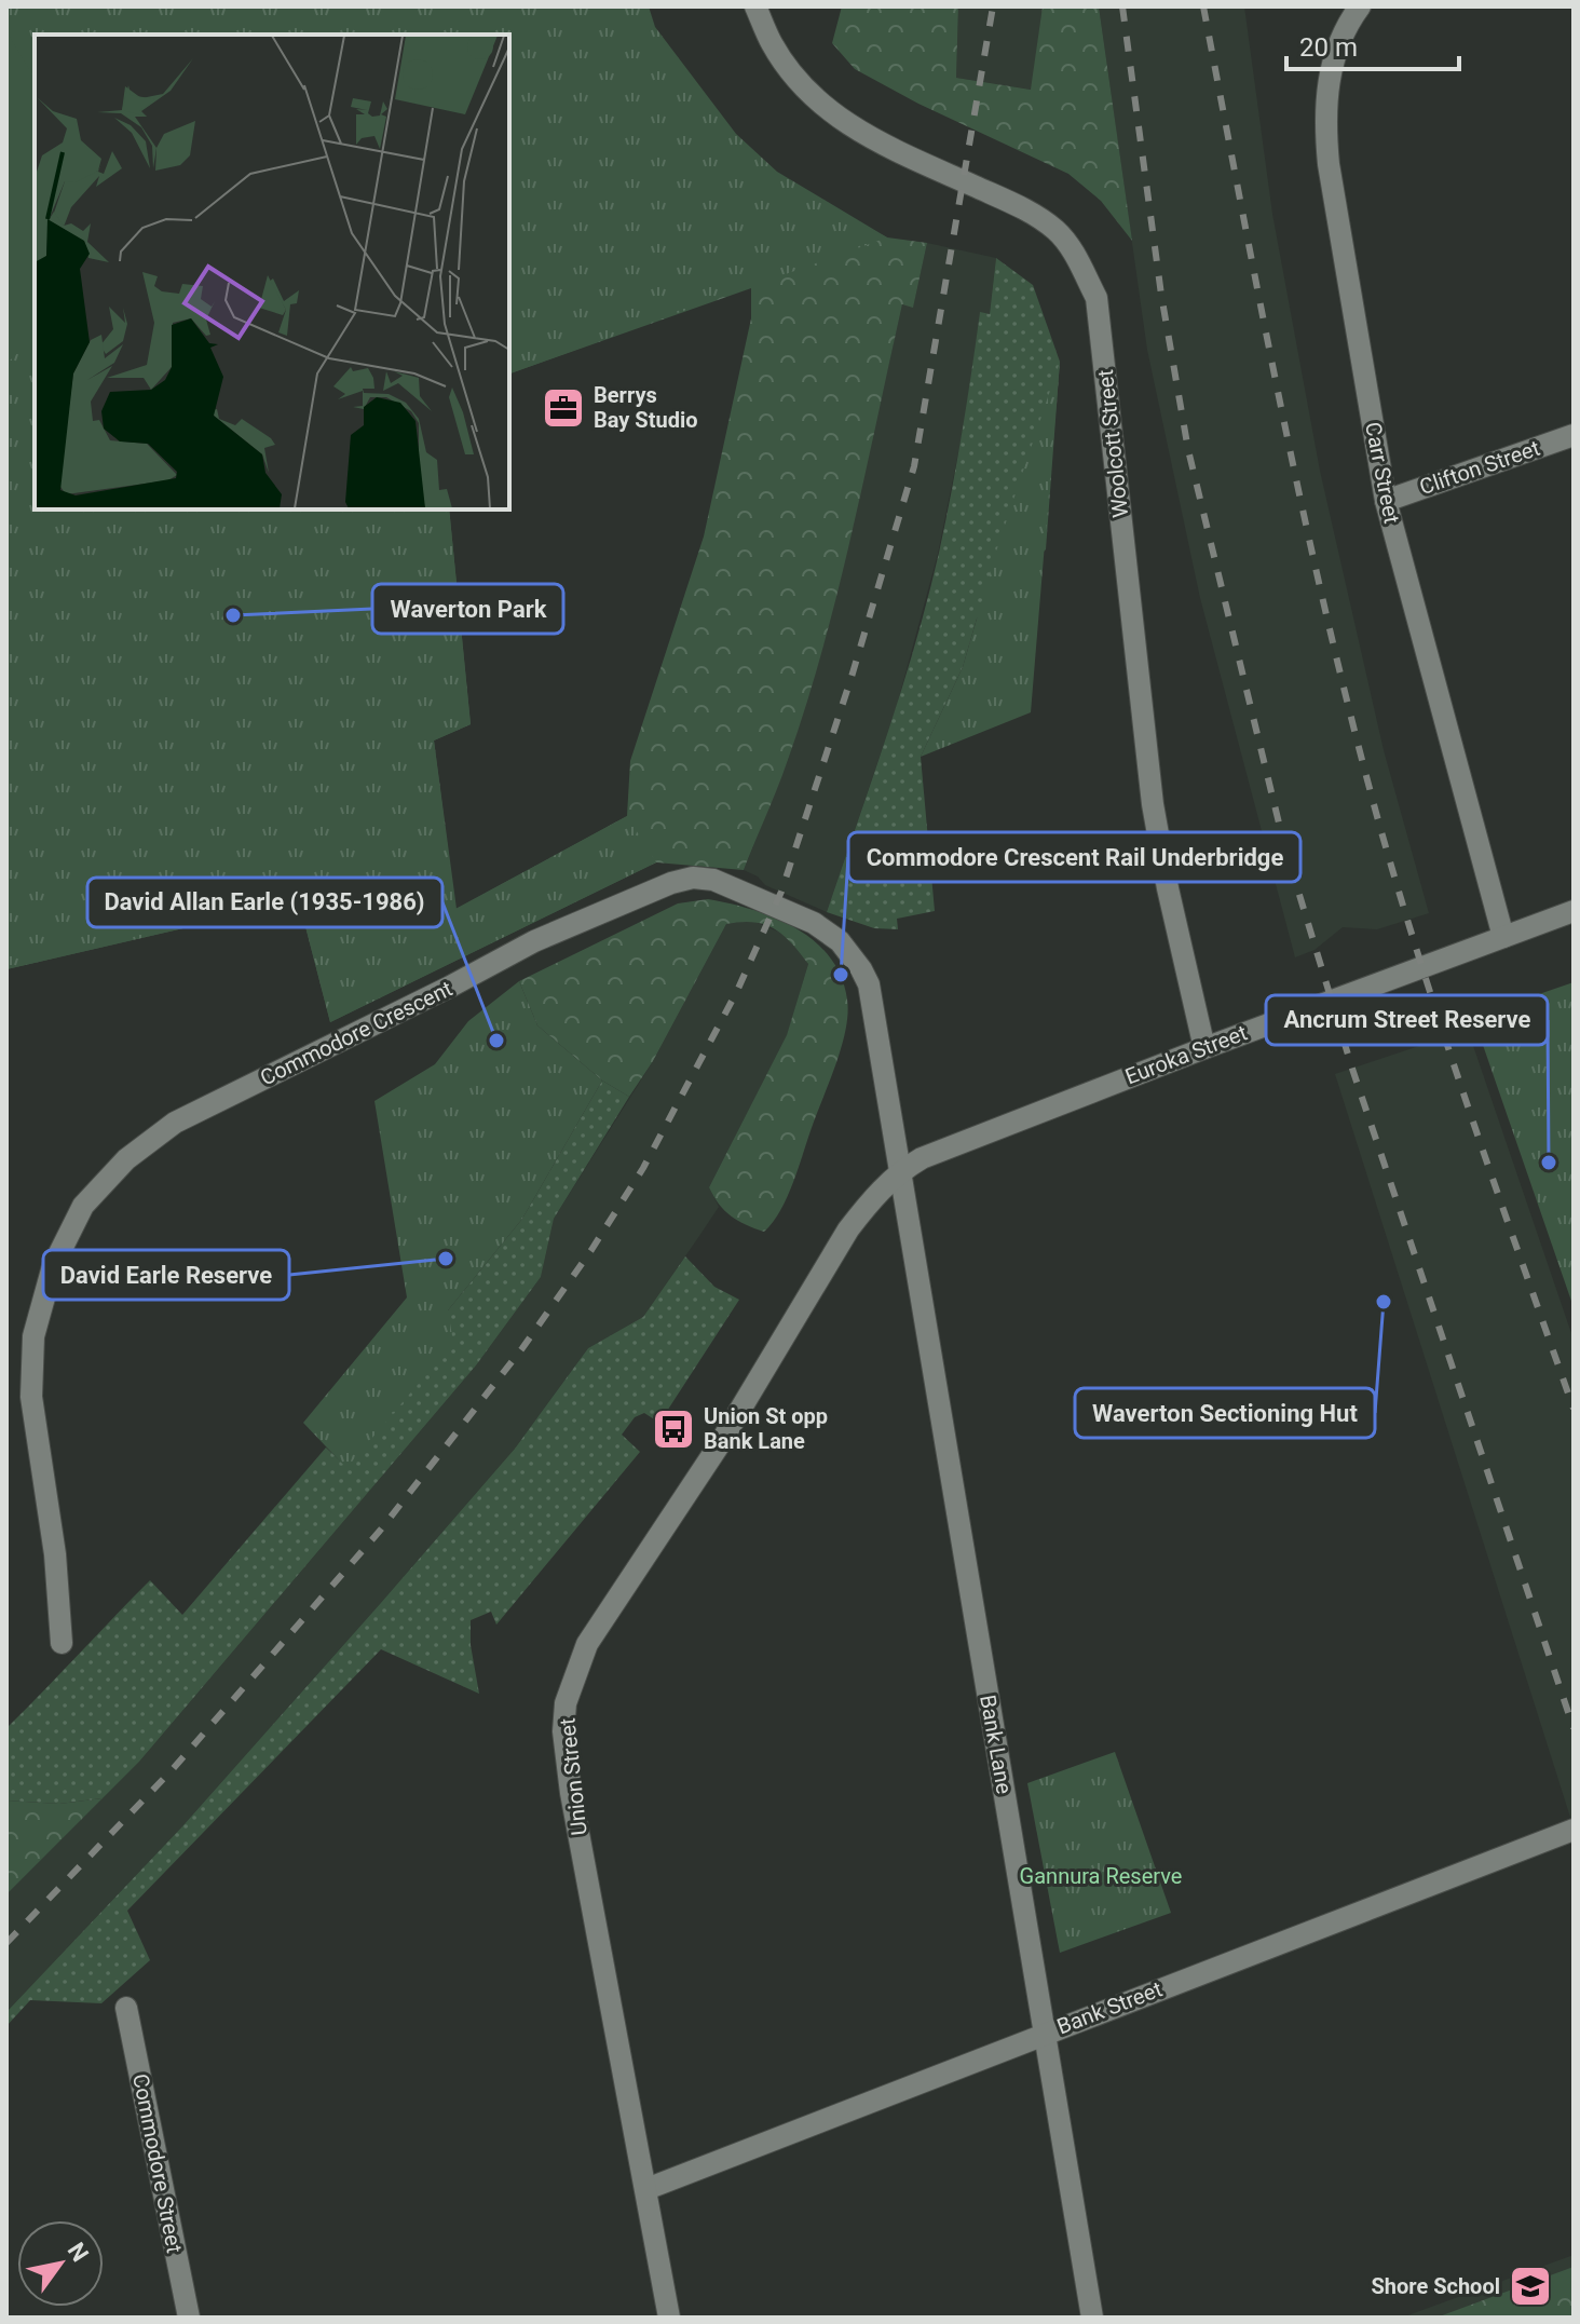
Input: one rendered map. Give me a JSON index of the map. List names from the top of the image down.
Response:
{
  "streets": {
    "street": [
      "Woolcott Street",
      "Clifton Street",
      "Carr Street",
      "Commodore Crescent",
      "Euroka Street",
      "Bank Lane",
      "Union Street",
      "Bank Street",
      "Commodore Street"
    ]
  },
  "crossings": [
    ["Woolcott Street", "Euroka Street"],
    ["Clifton Street", "Carr Street"],
    ["Carr Street", "Euroka Street"],
    ["Commodore Crescent", "Euroka Street"],
    ["Commodore Crescent", "Bank Lane"],
    ["Commodore Crescent", "Union Street"],
    ["Euroka Street", "Bank Lane"],
    ["Euroka Street", "Union Street"],
    ["Bank Lane", "Union Street"],
    ["Bank Lane", "Bank Street"],
    ["Union Street", "Bank Street"]
  ],
  "parks": ["Gannura Reserve"],
  "places": {
    "office": ["Berrys Bay Studio"],
    "other": [
      "Waverton Park",
      "Commodore Crescent Rail Underbridge",
      "David Allan Earle (1935-1986)",
      "Ancrum Street Reserve",
      "David Earle Reserve",
      "Waverton Sectioning Hut"
    ],
    "bus stop": ["Union St opp Bank Lane"],
    "school or university": ["Shore School"]
  },
  "scale_bar": "20 m",
  "north": "top right"
}
